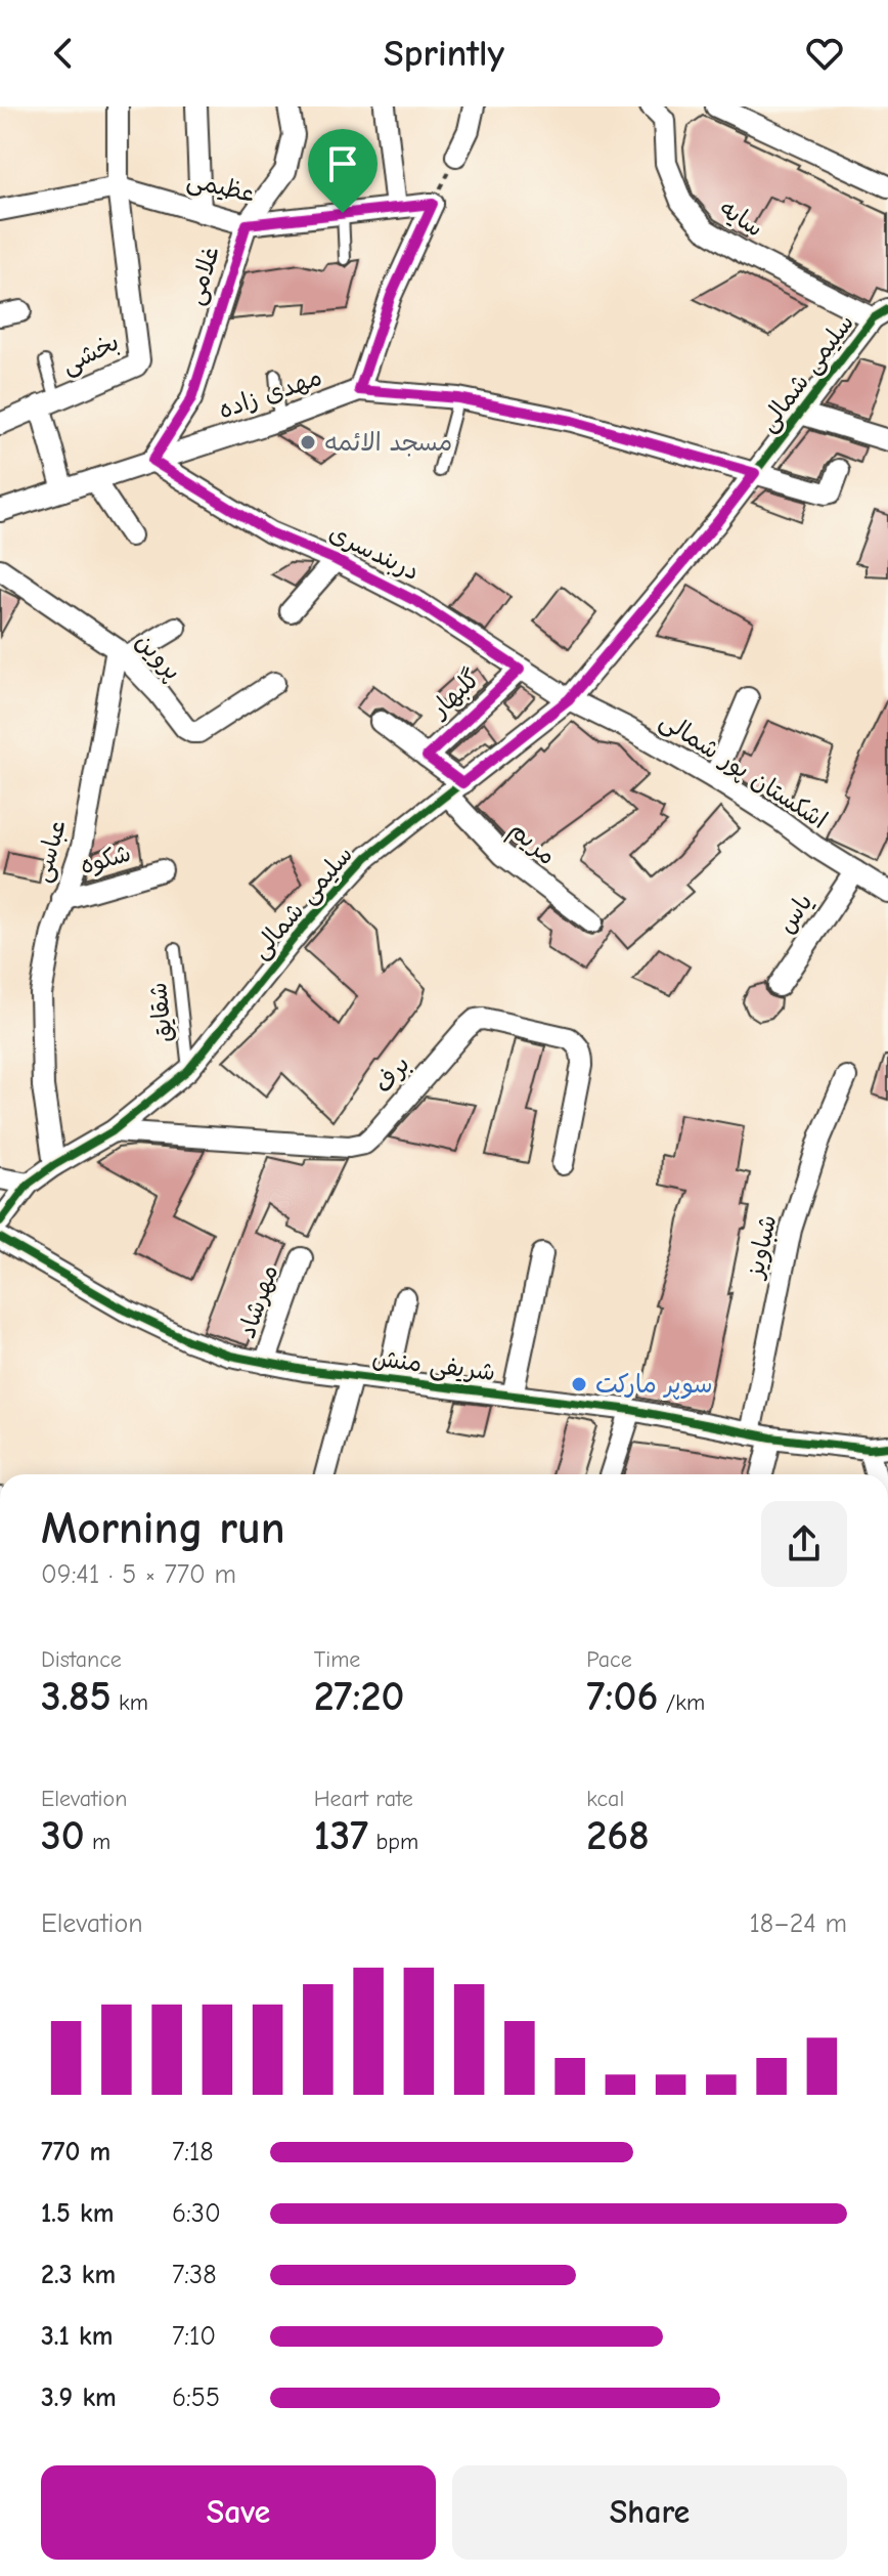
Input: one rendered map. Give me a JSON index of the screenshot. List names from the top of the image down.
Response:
{
  "streets": {
    "street": [
      "عظیمی",
      "سایه",
      "غلامی",
      "بخشی",
      "سلیمی شمالی",
      "مهدی زاده",
      "دربندسری",
      "پروین",
      "گلبهار",
      "اشکستان پور شمالی",
      "مریم",
      "عباسی",
      "شکوه",
      "یاس",
      "برف",
      "شباویز",
      "مهرشاد",
      "شریفی منش"
    ],
    "lane": ["شقایق"]
  },
  "crossings": [
    ["عظیمی", "غلامی"],
    ["عظیمی", "بخشی"],
    ["سایه", "سلیمی شمالی"],
    ["غلامی", "مهدی زاده"],
    ["غلامی", "دربندسری"],
    ["سلیمی شمالی", "مهدی زاده"],
    ["سلیمی شمالی", "دربندسری"],
    ["سلیمی شمالی", "اشکستان پور شمالی"],
    ["سلیمی شمالی", "مریم"],
    ["سلیمی شمالی", "عباسی"],
    ["سلیمی شمالی", "شقایق"],
    ["سلیمی شمالی", "برف"],
    ["مهدی زاده", "دربندسری"],
    ["دربندسری", "گلبهار"],
    ["دربندسری", "اشکستان پور شمالی"],
    ["پروین", "عباسی"],
    ["گلبهار", "مریم"],
    ["اشکستان پور شمالی", "یاس"],
    ["عباسی", "شکوه"],
    ["شباویز", "شریفی منش"],
    ["مهرشاد", "شریفی منش"]
  ],
  "places": ["مسجد الائمه", "سوپر مارکت"],
  "page": {
    "header": "Sprintly",
    "heading": ["Morning run", "09:41 · 5 × 770 m"],
    "stats": [
      ["Distance", "3.85 km"],
      ["Time", "27:20"],
      ["Pace", "7:06 /km"],
      ["Elevation", "30 m"],
      ["Heart rate", "137 bpm"],
      ["kcal", "268"]
    ],
    "chart": ["Elevation", "18–24 m"],
    "list": [
      {
        "name": "770 m",
        "note": "7:18"
      },
      {
        "name": "1.5 km",
        "note": "6:30"
      },
      {
        "name": "2.3 km",
        "note": "7:38"
      },
      {
        "name": "3.1 km",
        "note": "7:10"
      },
      {
        "name": "3.9 km",
        "note": "6:55"
      }
    ],
    "buttons": ["Save", "Share"]
  }
}
